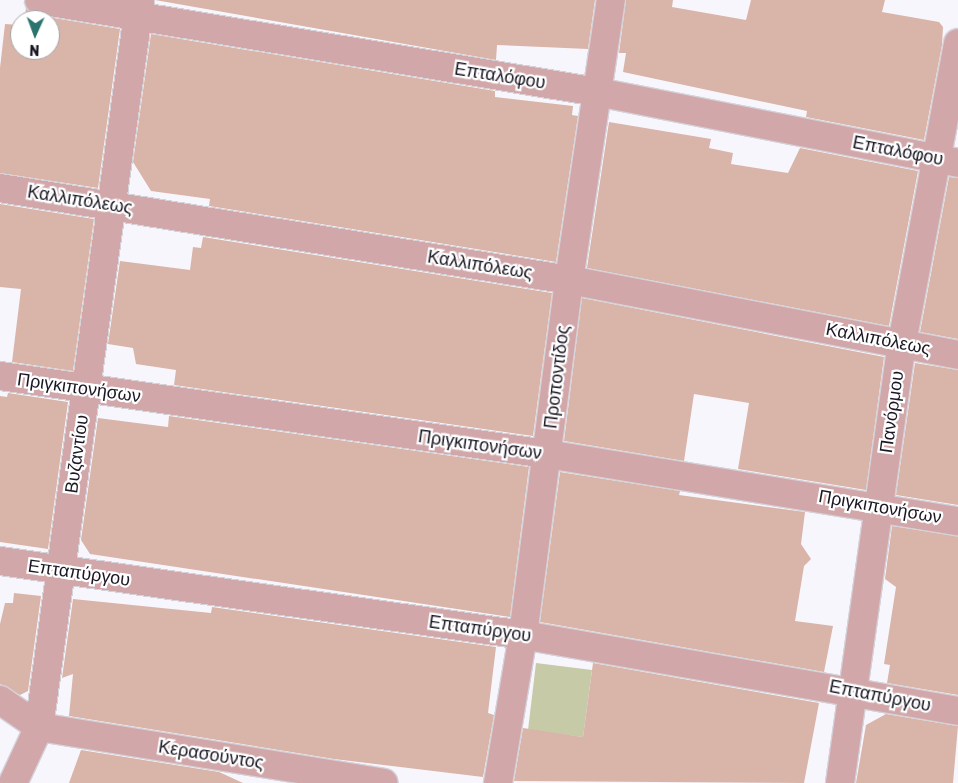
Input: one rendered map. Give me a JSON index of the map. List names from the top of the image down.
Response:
{
  "streets": {
    "street": [
      "Επταλόφου",
      "Καλλιπόλεως",
      "Προποντίδος",
      "Πριγκιπονήσων",
      "Πανόρμου",
      "Βυζαντίου",
      "Επταπύργου",
      "Κερασούντος"
    ]
  },
  "crossings": [
    ["Επταλόφου", "Προποντίδος"],
    ["Επταλόφου", "Πανόρμου"],
    ["Επταλόφου", "Βυζαντίου"],
    ["Καλλιπόλεως", "Προποντίδος"],
    ["Καλλιπόλεως", "Πανόρμου"],
    ["Καλλιπόλεως", "Βυζαντίου"],
    ["Προποντίδος", "Πριγκιπονήσων"],
    ["Προποντίδος", "Επταπύργου"],
    ["Πριγκιπονήσων", "Πανόρμου"],
    ["Πριγκιπονήσων", "Βυζαντίου"],
    ["Πανόρμου", "Επταπύργου"],
    ["Βυζαντίου", "Επταπύργου"],
    ["Βυζαντίου", "Κερασούντος"]
  ],
  "north": "bottom"
}
